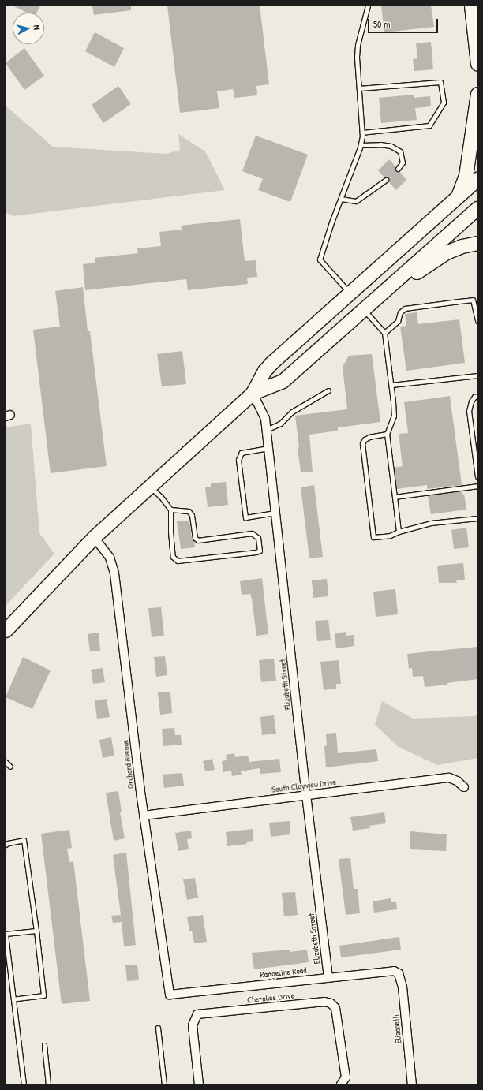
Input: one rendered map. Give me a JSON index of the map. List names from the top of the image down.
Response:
{
  "streets": {
    "street": [
      "Elizabeth Street",
      "Orchard Avenue",
      "South Clayview Drive",
      "Rangeline Road",
      "Cherokee Drive",
      "Elizabeth"
    ]
  },
  "crossings": [
    ["Elizabeth Street", "South Clayview Drive"],
    ["Elizabeth Street", "Rangeline Road"],
    ["Orchard Avenue", "South Clayview Drive"],
    ["Orchard Avenue", "Rangeline Road"],
    ["Rangeline Road", "Elizabeth"]
  ],
  "scale_bar": "50 m",
  "north": "right"
}
